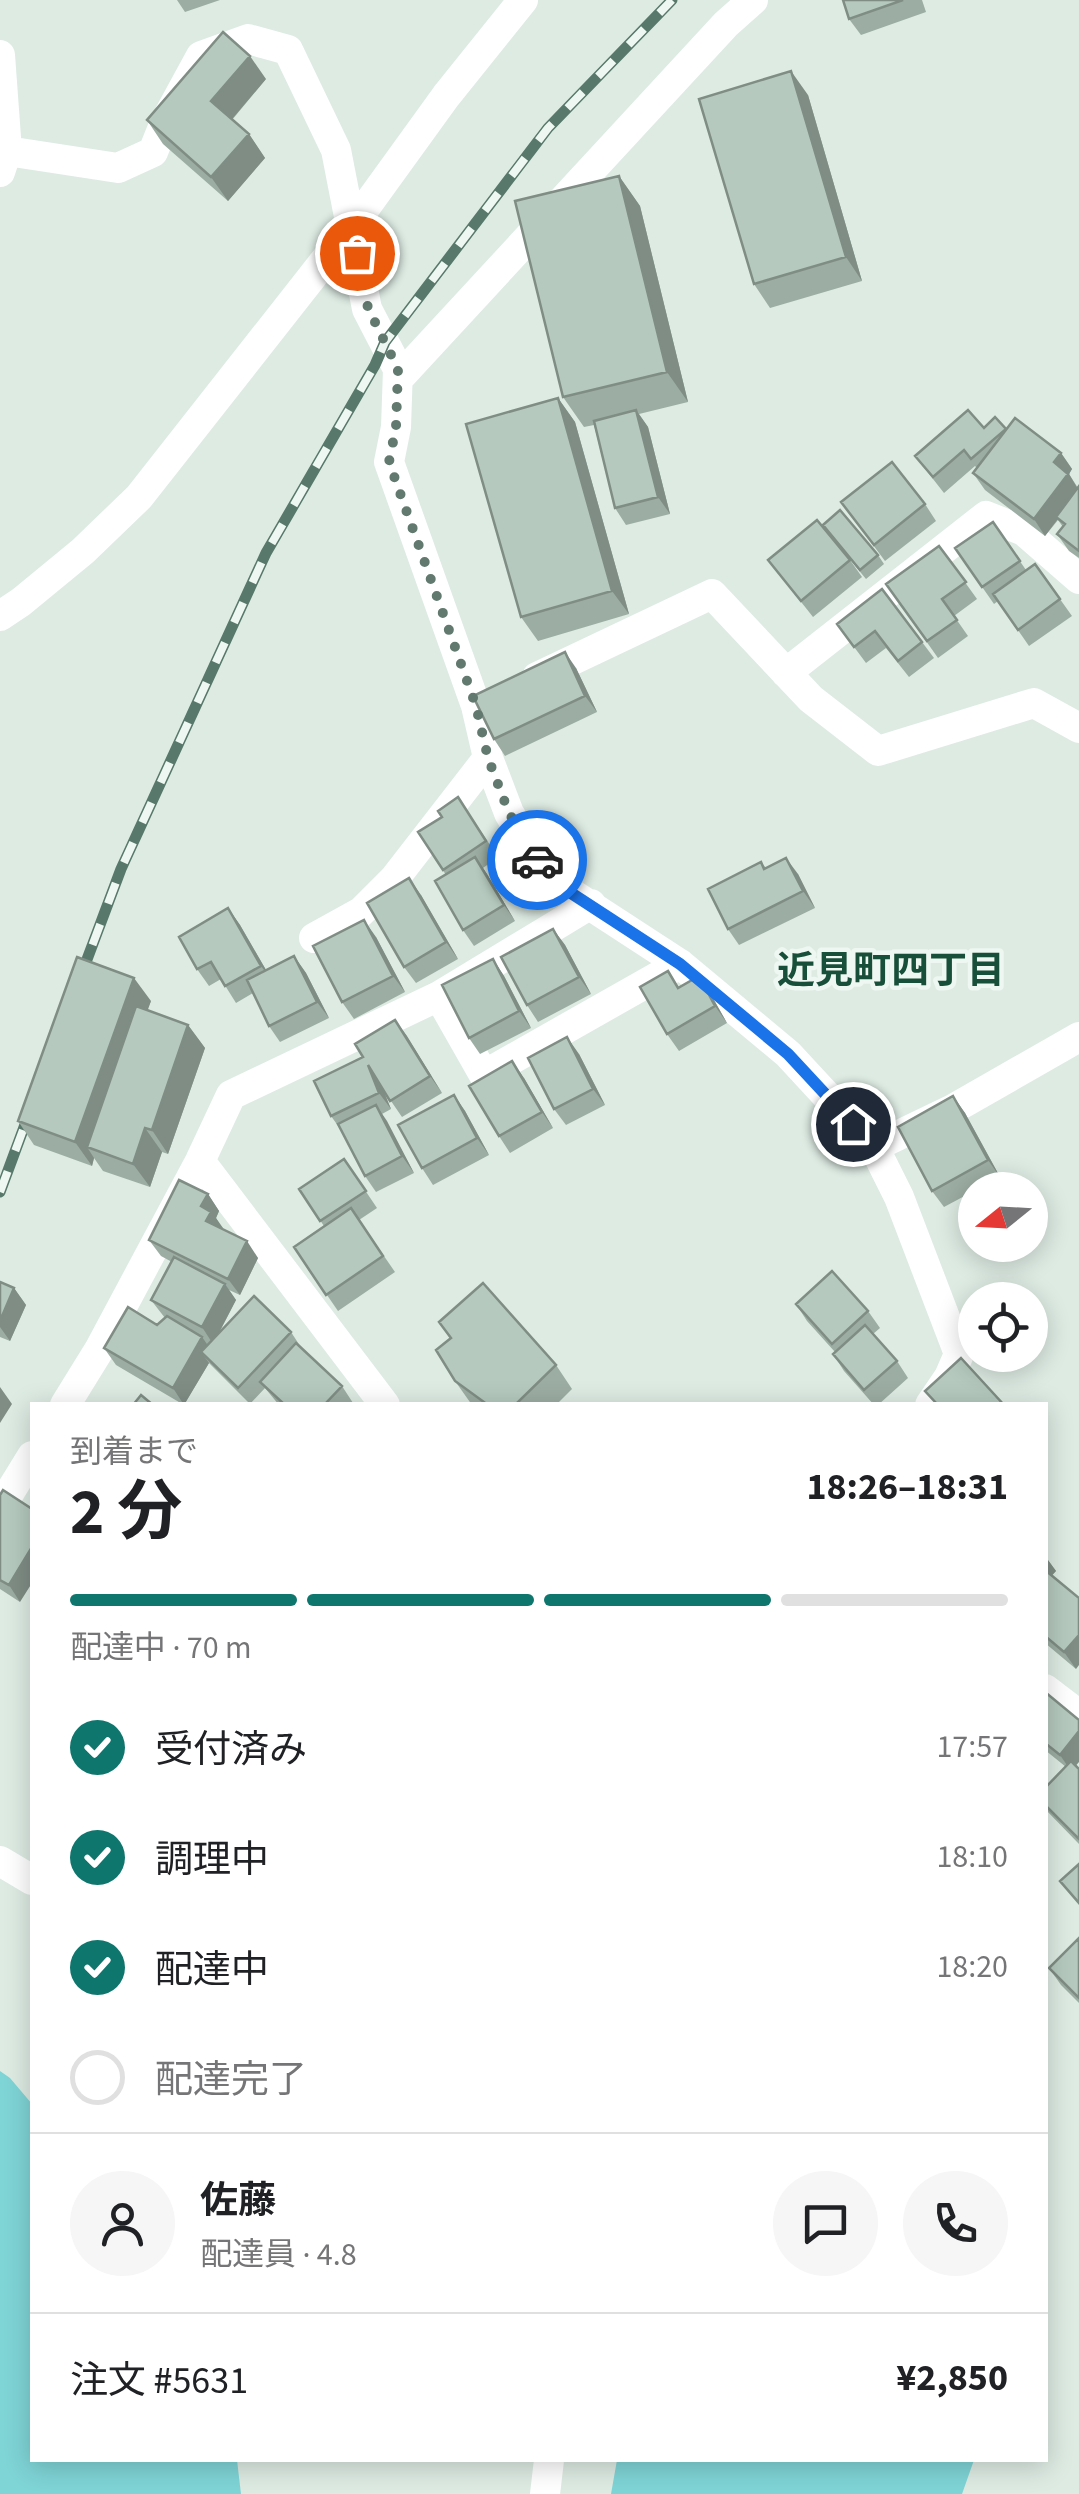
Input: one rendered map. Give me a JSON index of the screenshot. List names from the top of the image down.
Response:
{
  "districts": ["近見町四丁目"],
  "north": "left",
  "page": {
    "heading": ["2 分", "到着まで", "18:26–18:31"],
    "panel": [
      "佐藤",
      "配達員 · 4.8",
      "注文 #5631",
      "¥2,850"
    ],
    "bar": "配達中 · 70 m",
    "list": [
      ["受付済み", "17:57"],
      ["調理中", "18:10"],
      ["配達中", "18:20"],
      "配達完了"
    ]
  }
}
